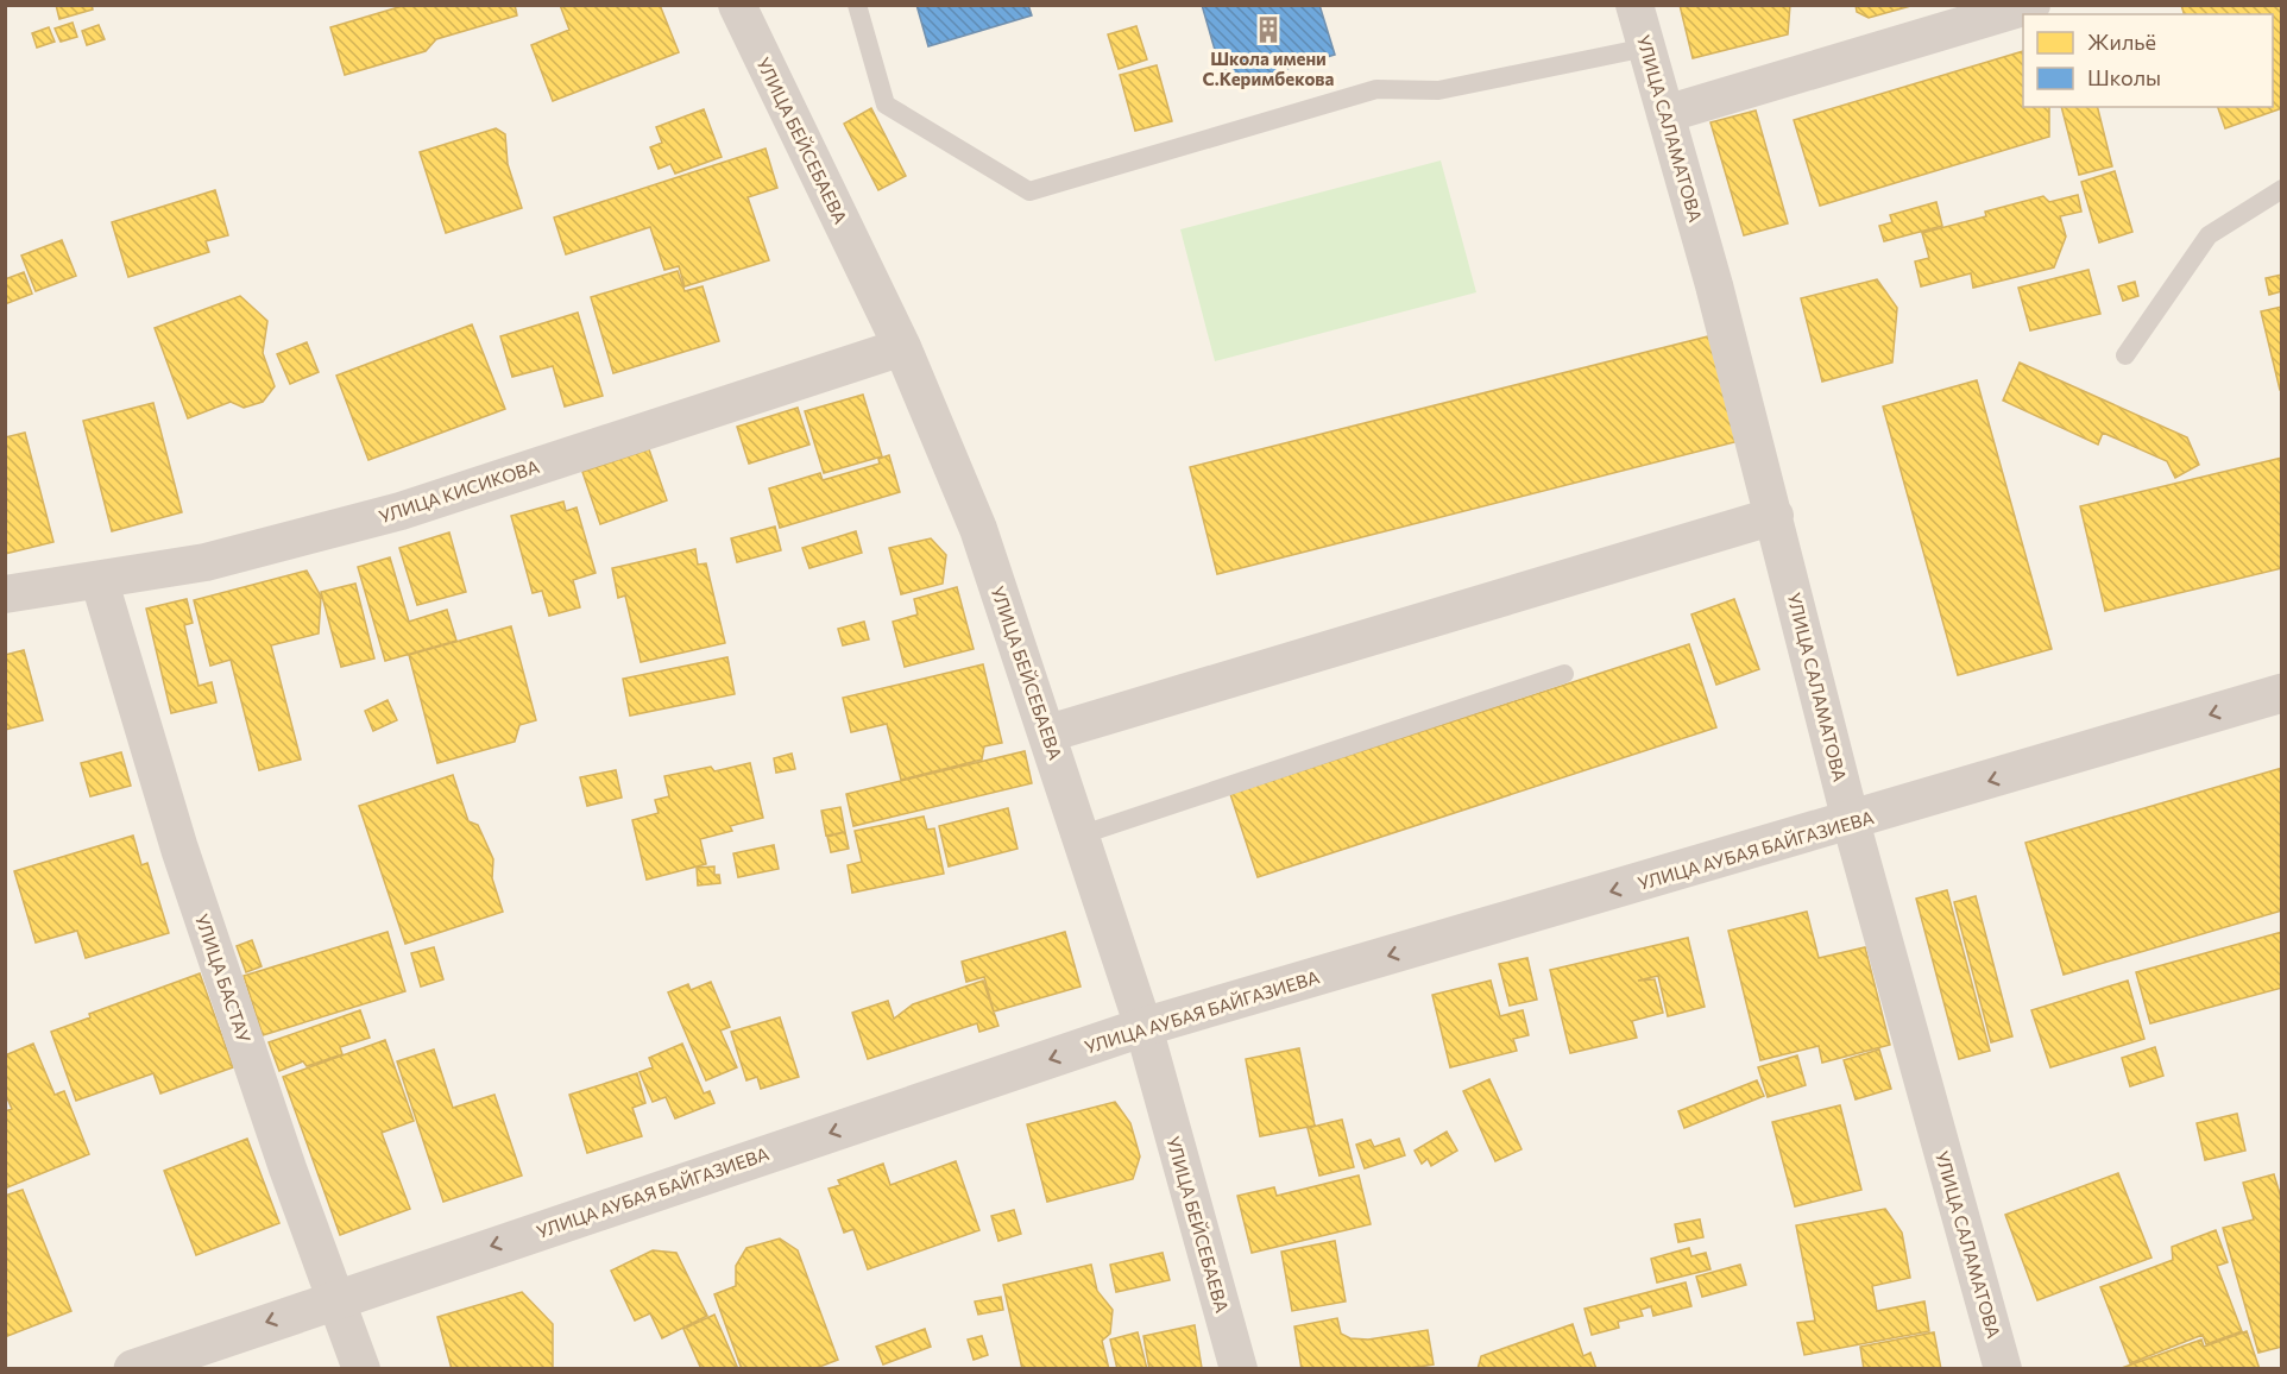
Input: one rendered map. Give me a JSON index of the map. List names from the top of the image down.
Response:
{
  "streets": {
    "main road": ["УЛИЦА АУБАЯ БАЙГАЗИЕВА"],
    "street": [
      "УЛИЦА САЛАМАТОВА",
      "УЛИЦА БЕЙСЕБАЕВА",
      "УЛИЦА КИСИКОВА",
      "УЛИЦА БАСТАУ"
    ]
  },
  "crossings": [
    ["УЛИЦА САЛАМАТОВА", "УЛИЦА АУБАЯ БАЙГАЗИЕВА"],
    ["УЛИЦА БЕЙСЕБАЕВА", "УЛИЦА КИСИКОВА"],
    ["УЛИЦА БЕЙСЕБАЕВА", "УЛИЦА АУБАЯ БАЙГАЗИЕВА"],
    ["УЛИЦА КИСИКОВА", "УЛИЦА БАСТАУ"],
    ["УЛИЦА АУБАЯ БАЙГАЗИЕВА", "УЛИЦА БАСТАУ"]
  ],
  "one_way": ["УЛИЦА АУБАЯ БАЙГАЗИЕВА"],
  "places": {
    "building": ["Школа имени С.Керимбекова"]
  },
  "legend": ["Жильё", "Школы"]
}
